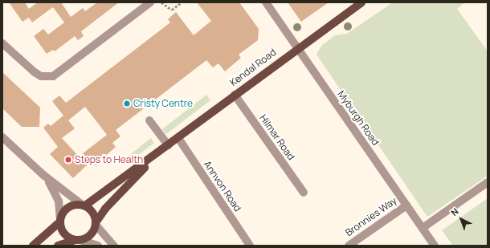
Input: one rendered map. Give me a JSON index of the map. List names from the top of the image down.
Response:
{
  "streets": {
    "main road": ["Kendal Road"],
    "street": [
      "Myburgh Road",
      "Hilmar Road",
      "Annvon Road",
      "Bronnies Way"
    ]
  },
  "crossings": [
    ["Kendal Road", "Myburgh Road"],
    ["Kendal Road", "Hilmar Road"],
    ["Kendal Road", "Annvon Road"],
    ["Myburgh Road", "Bronnies Way"]
  ],
  "places": ["Cristy Centre", "Steps to Health"],
  "north": "top left"
}
